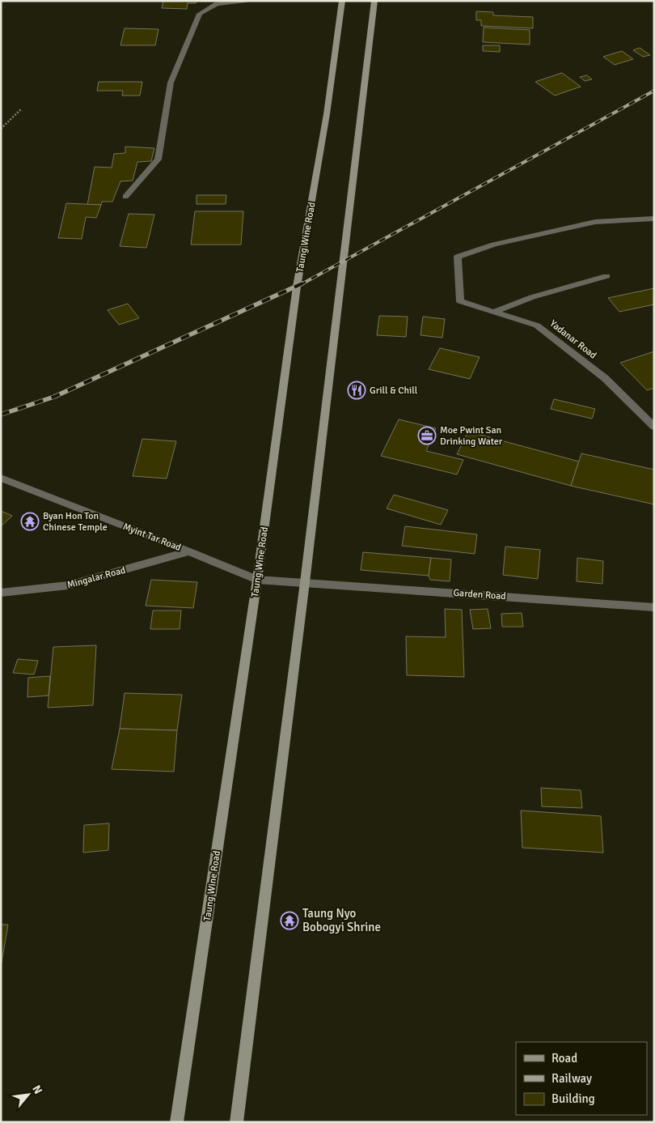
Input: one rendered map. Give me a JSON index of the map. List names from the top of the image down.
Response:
{
  "streets": {
    "main road": ["Taung Wine Road"],
    "street": [
      "Yadanar Road",
      "Myint Tar Road",
      "Mingalar Road",
      "Garden Road"
    ]
  },
  "crossings": [
    ["Taung Wine Road", "Myint Tar Road"],
    ["Myint Tar Road", "Mingalar Road"],
    ["Myint Tar Road", "Garden Road"]
  ],
  "places": {
    "restaurant": ["Grill & Chill"],
    "office": ["Moe Pwint San Drinking Water"],
    "temple": ["Byan Hon Ton Chinese Temple", "Taung Nyo Bobogyi Shrine"]
  },
  "legend": ["Road", "Railway", "Building"],
  "north": "top right"
}
